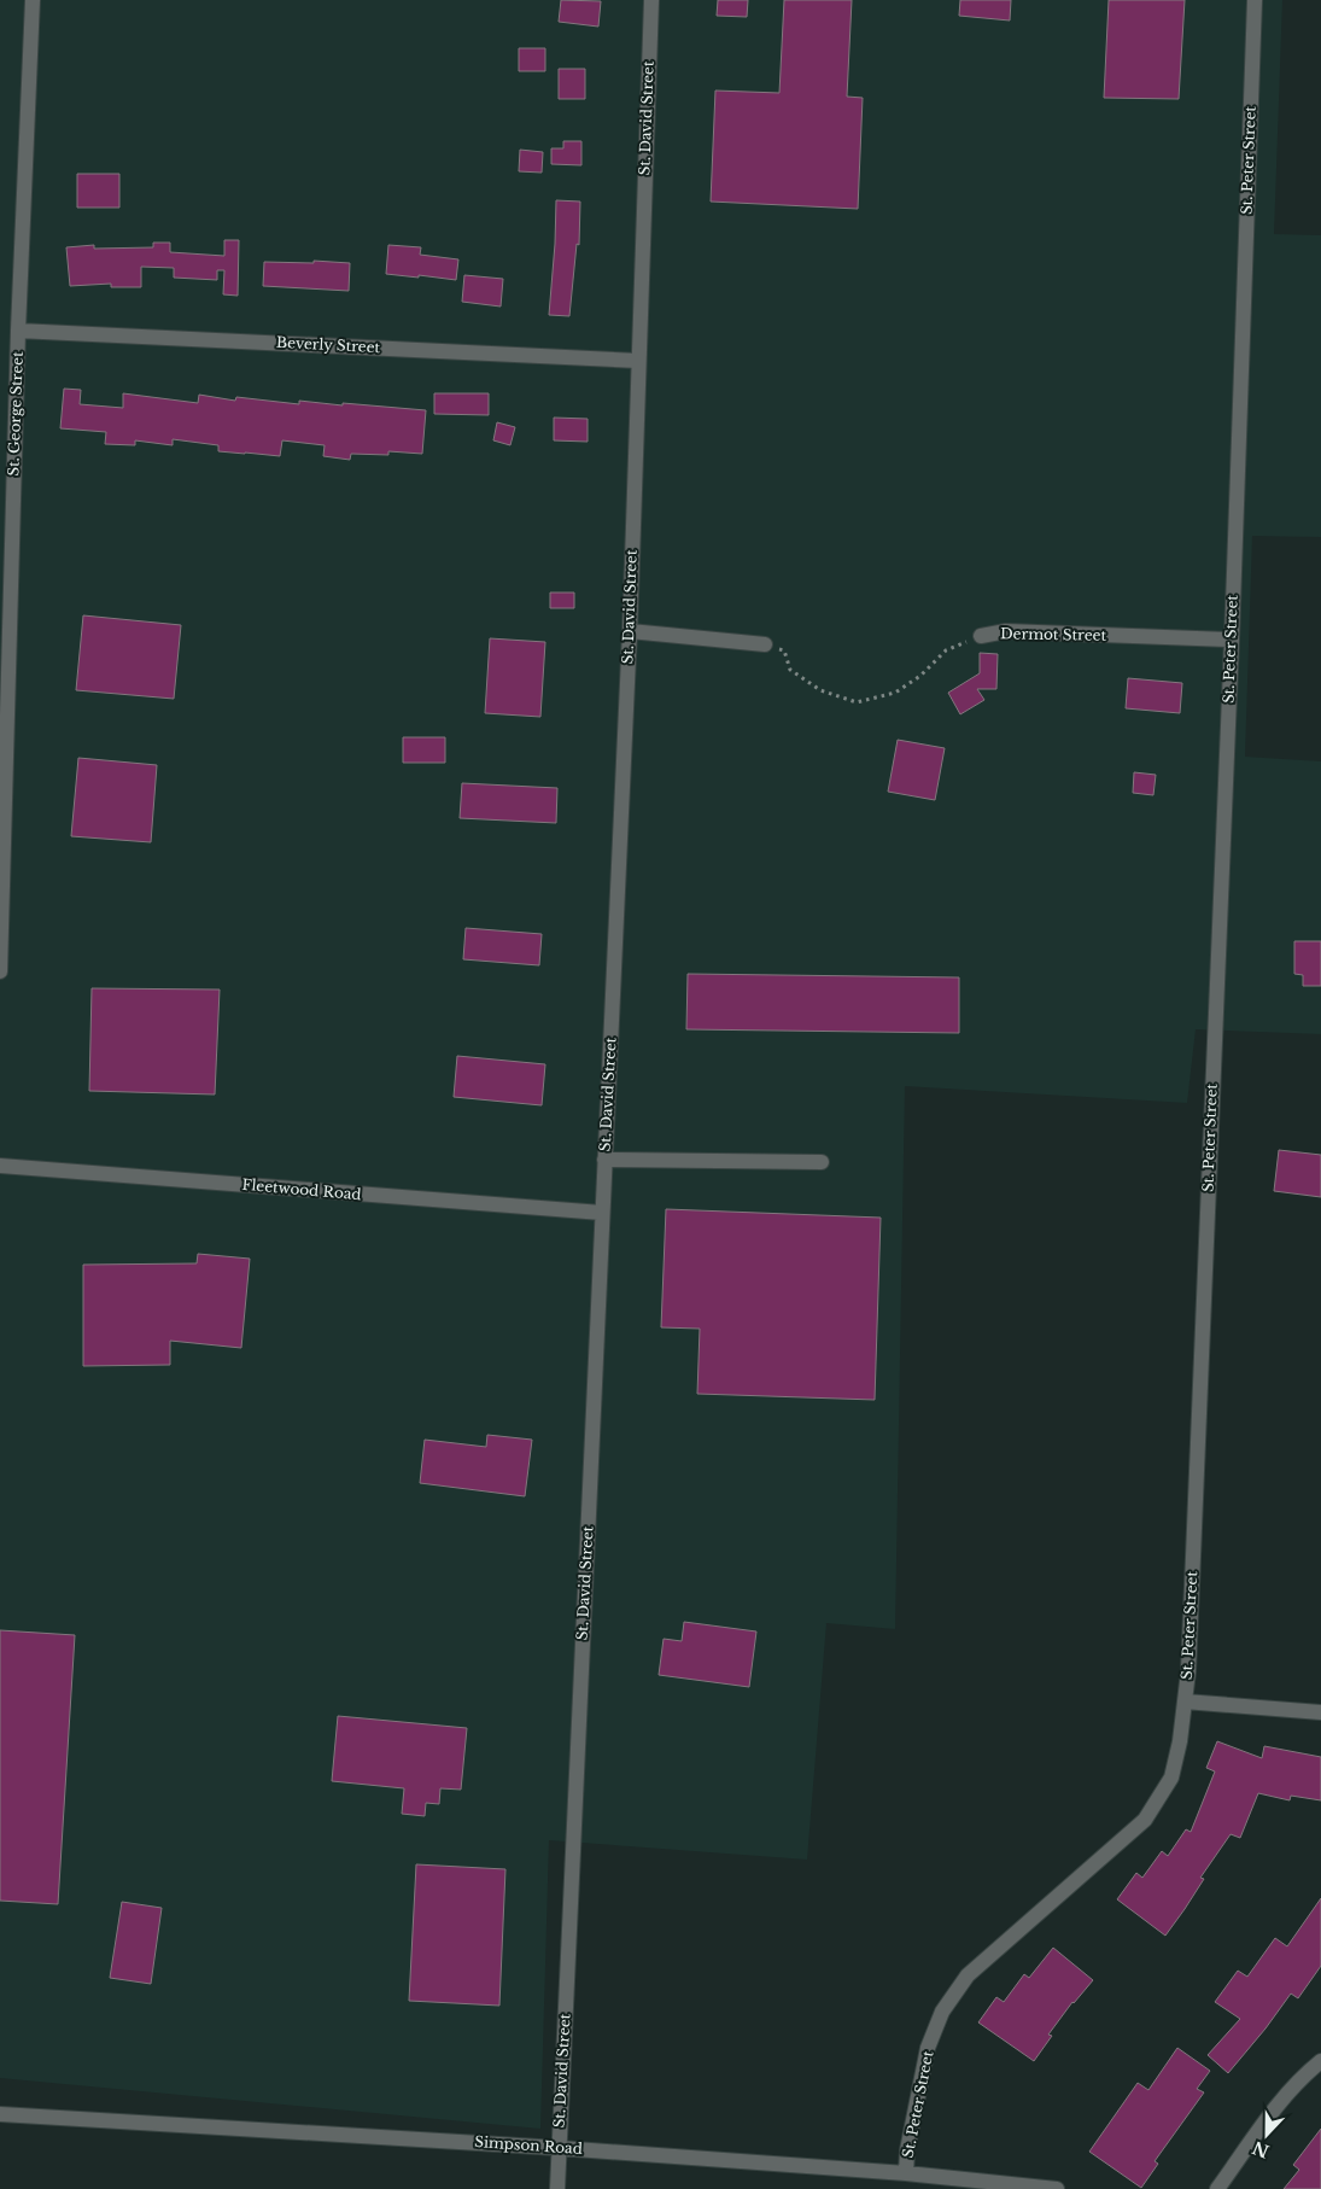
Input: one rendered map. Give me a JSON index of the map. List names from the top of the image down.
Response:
{
  "streets": {
    "street": [
      "St. David Street",
      "St. Peter Street",
      "Beverly Street",
      "St. George Street",
      "Dermot Street",
      "Fleetwood Road",
      "Simpson Road"
    ]
  },
  "crossings": [
    ["St. David Street", "Beverly Street"],
    ["St. David Street", "Fleetwood Road"],
    ["St. David Street", "Simpson Road"],
    ["St. Peter Street", "Dermot Street"],
    ["St. Peter Street", "Simpson Road"],
    ["Beverly Street", "St. George Street"]
  ],
  "north": "bottom"
}
